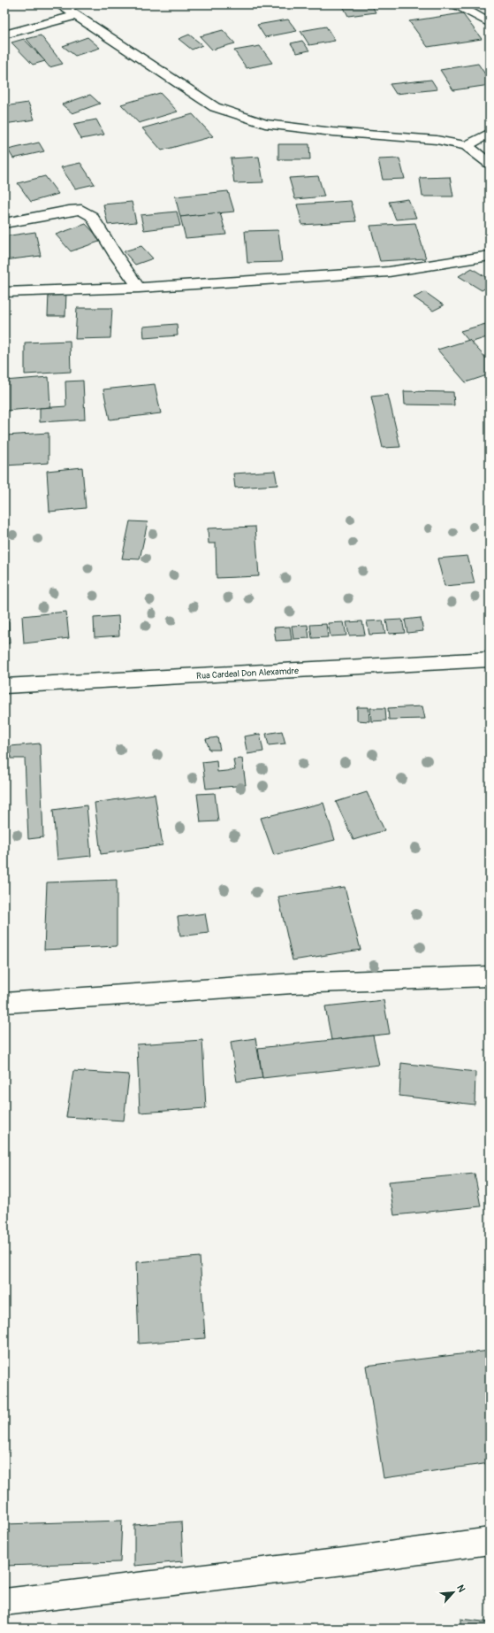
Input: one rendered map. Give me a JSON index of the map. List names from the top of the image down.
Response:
{
  "streets": {
    "street": ["Rua Cardeal Don Alexamdre"]
  },
  "north": "top right"
}
